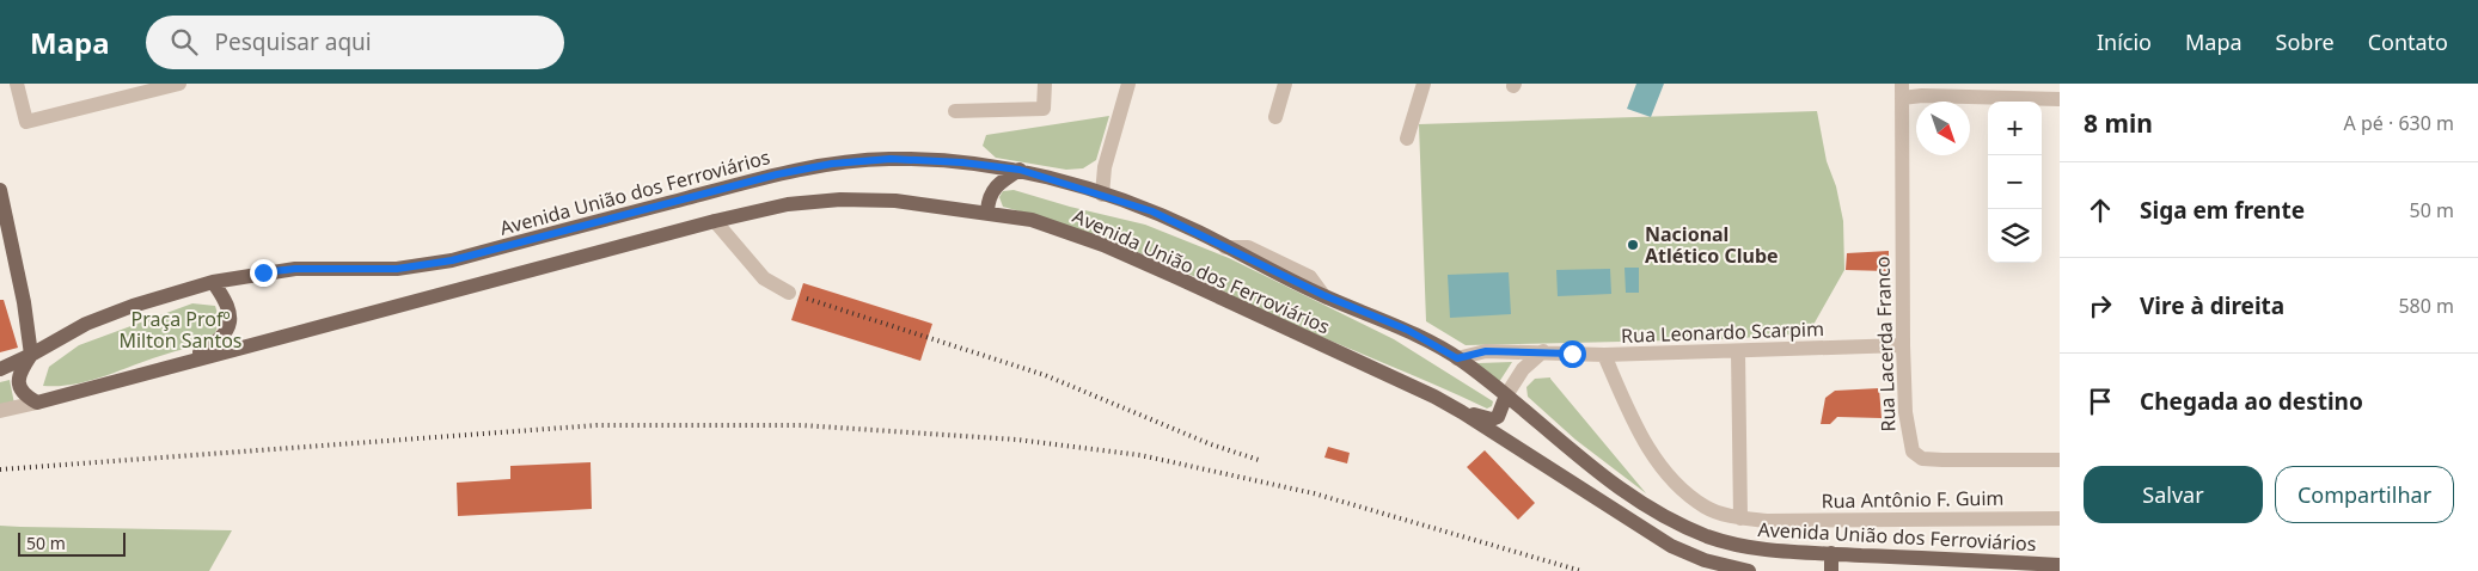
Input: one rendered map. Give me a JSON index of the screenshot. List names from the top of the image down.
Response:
{
  "streets": {
    "main road": ["Avenida União dos Ferroviários"],
    "street": ["Rua Leonardo Scarpim", "Rua Lacerda Franco", "Rua Antônio F. Guim"]
  },
  "crossings": [
    ["Avenida União dos Ferroviários", "Rua Leonardo Scarpim"],
    ["Rua Leonardo Scarpim", "Rua Lacerda Franco"],
    ["Rua Leonardo Scarpim", "Rua Antônio F. Guim"]
  ],
  "parks": ["Praça Profº Milton Santos"],
  "places": ["Nacional Atlético Clube"],
  "scale_bar": "50 m",
  "north": "bottom right",
  "page": {
    "header": "Mapa",
    "search": "Pesquisar aqui",
    "nav": [
      "Início",
      "Mapa",
      "Sobre",
      "Contato"
    ],
    "heading": ["8 min", "A pé · 630 m"],
    "map_buttons": ["+", "−"],
    "list": [
      ["Siga em frente", "50 m"],
      ["Vire à direita", "580 m"],
      "Chegada ao destino"
    ],
    "buttons": ["Salvar", "Compartilhar"],
    "scale": "50 m"
  }
}
